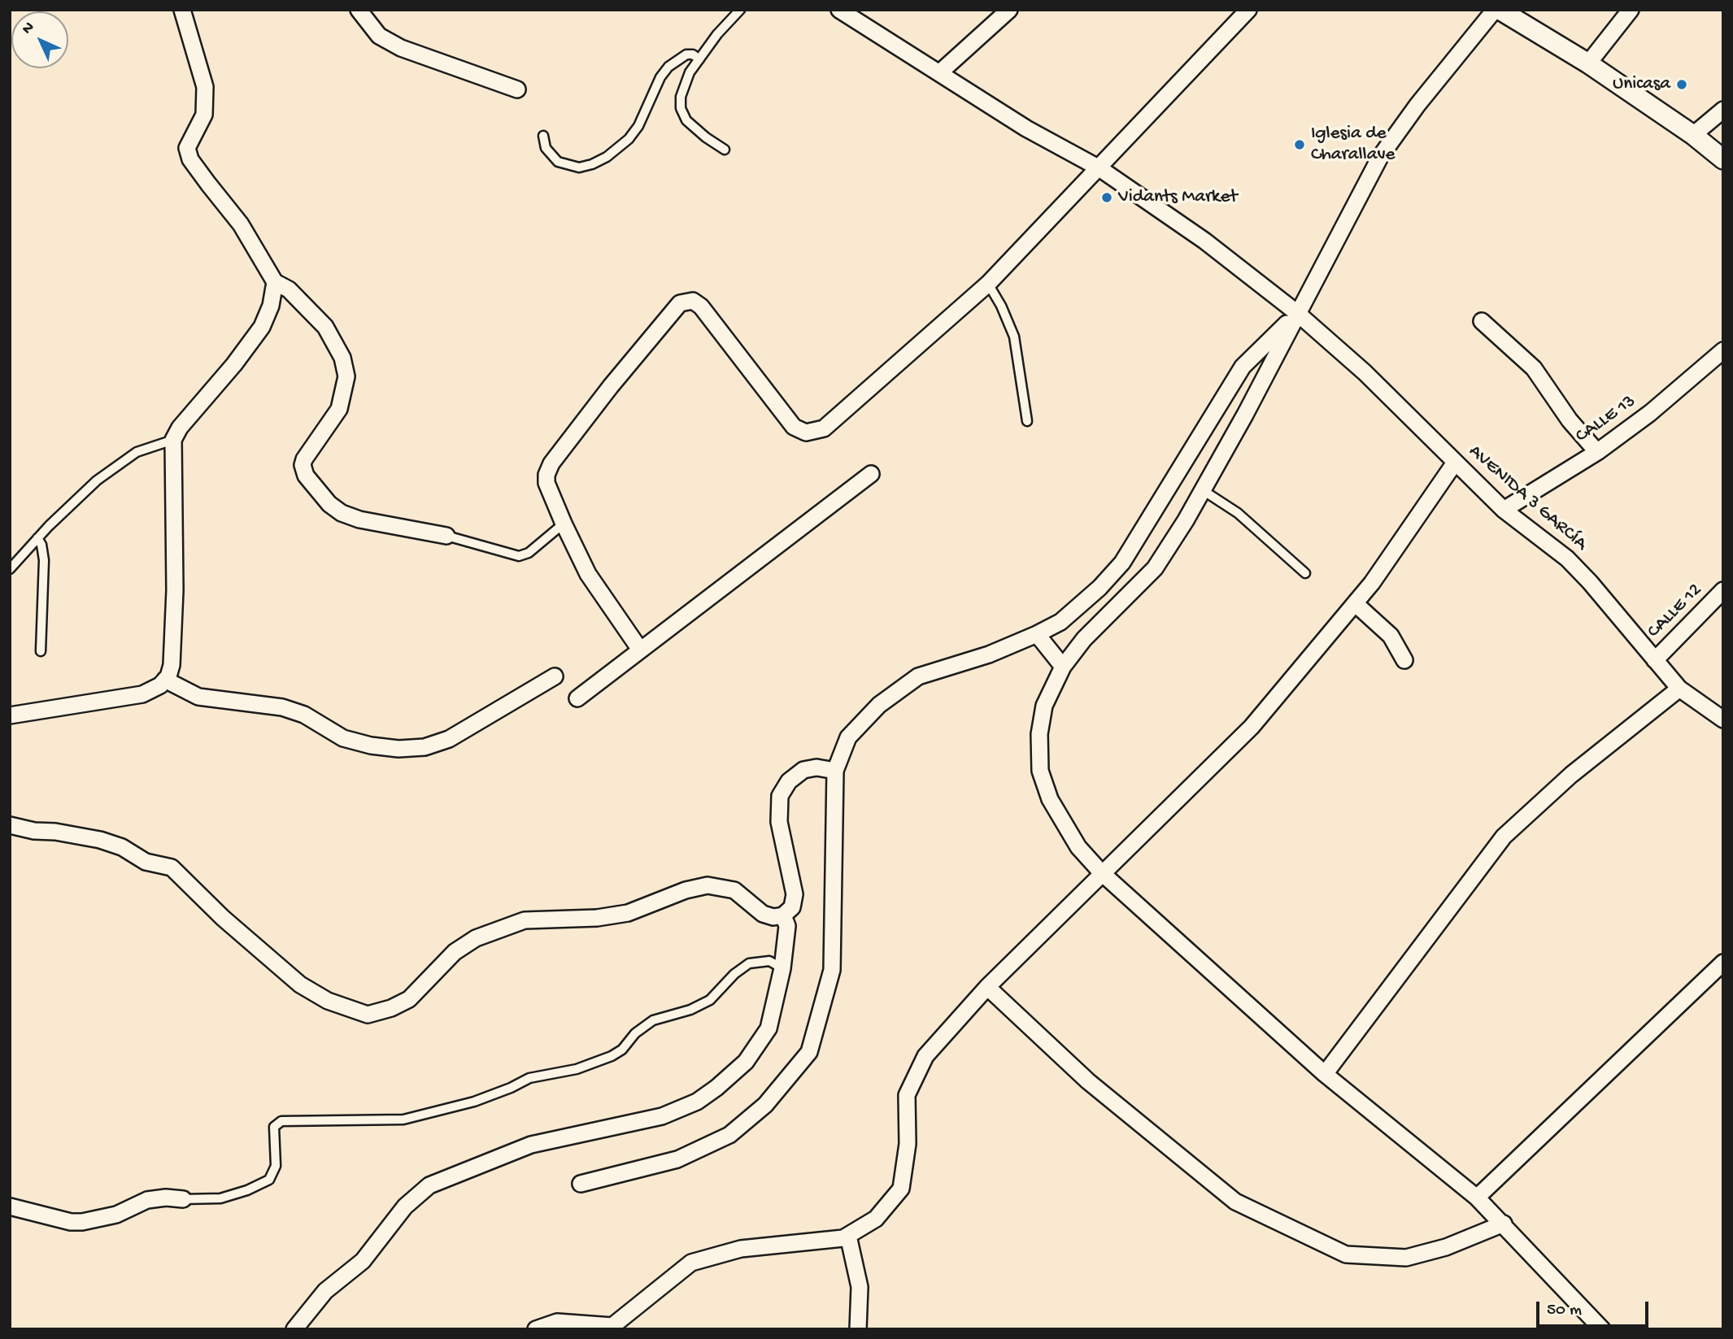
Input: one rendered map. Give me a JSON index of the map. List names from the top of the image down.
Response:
{
  "streets": {
    "street": ["CALLE 13", "AVENIDA 3 GARCÍA", "CALLE 12"]
  },
  "crossings": [
    ["CALLE 13", "AVENIDA 3 GARCÍA"],
    ["AVENIDA 3 GARCÍA", "CALLE 12"]
  ],
  "places": ["Unicasa", "Iglesia de Charallave", "Vidants Market"],
  "scale_bar": "50 m",
  "north": "top left"
}
